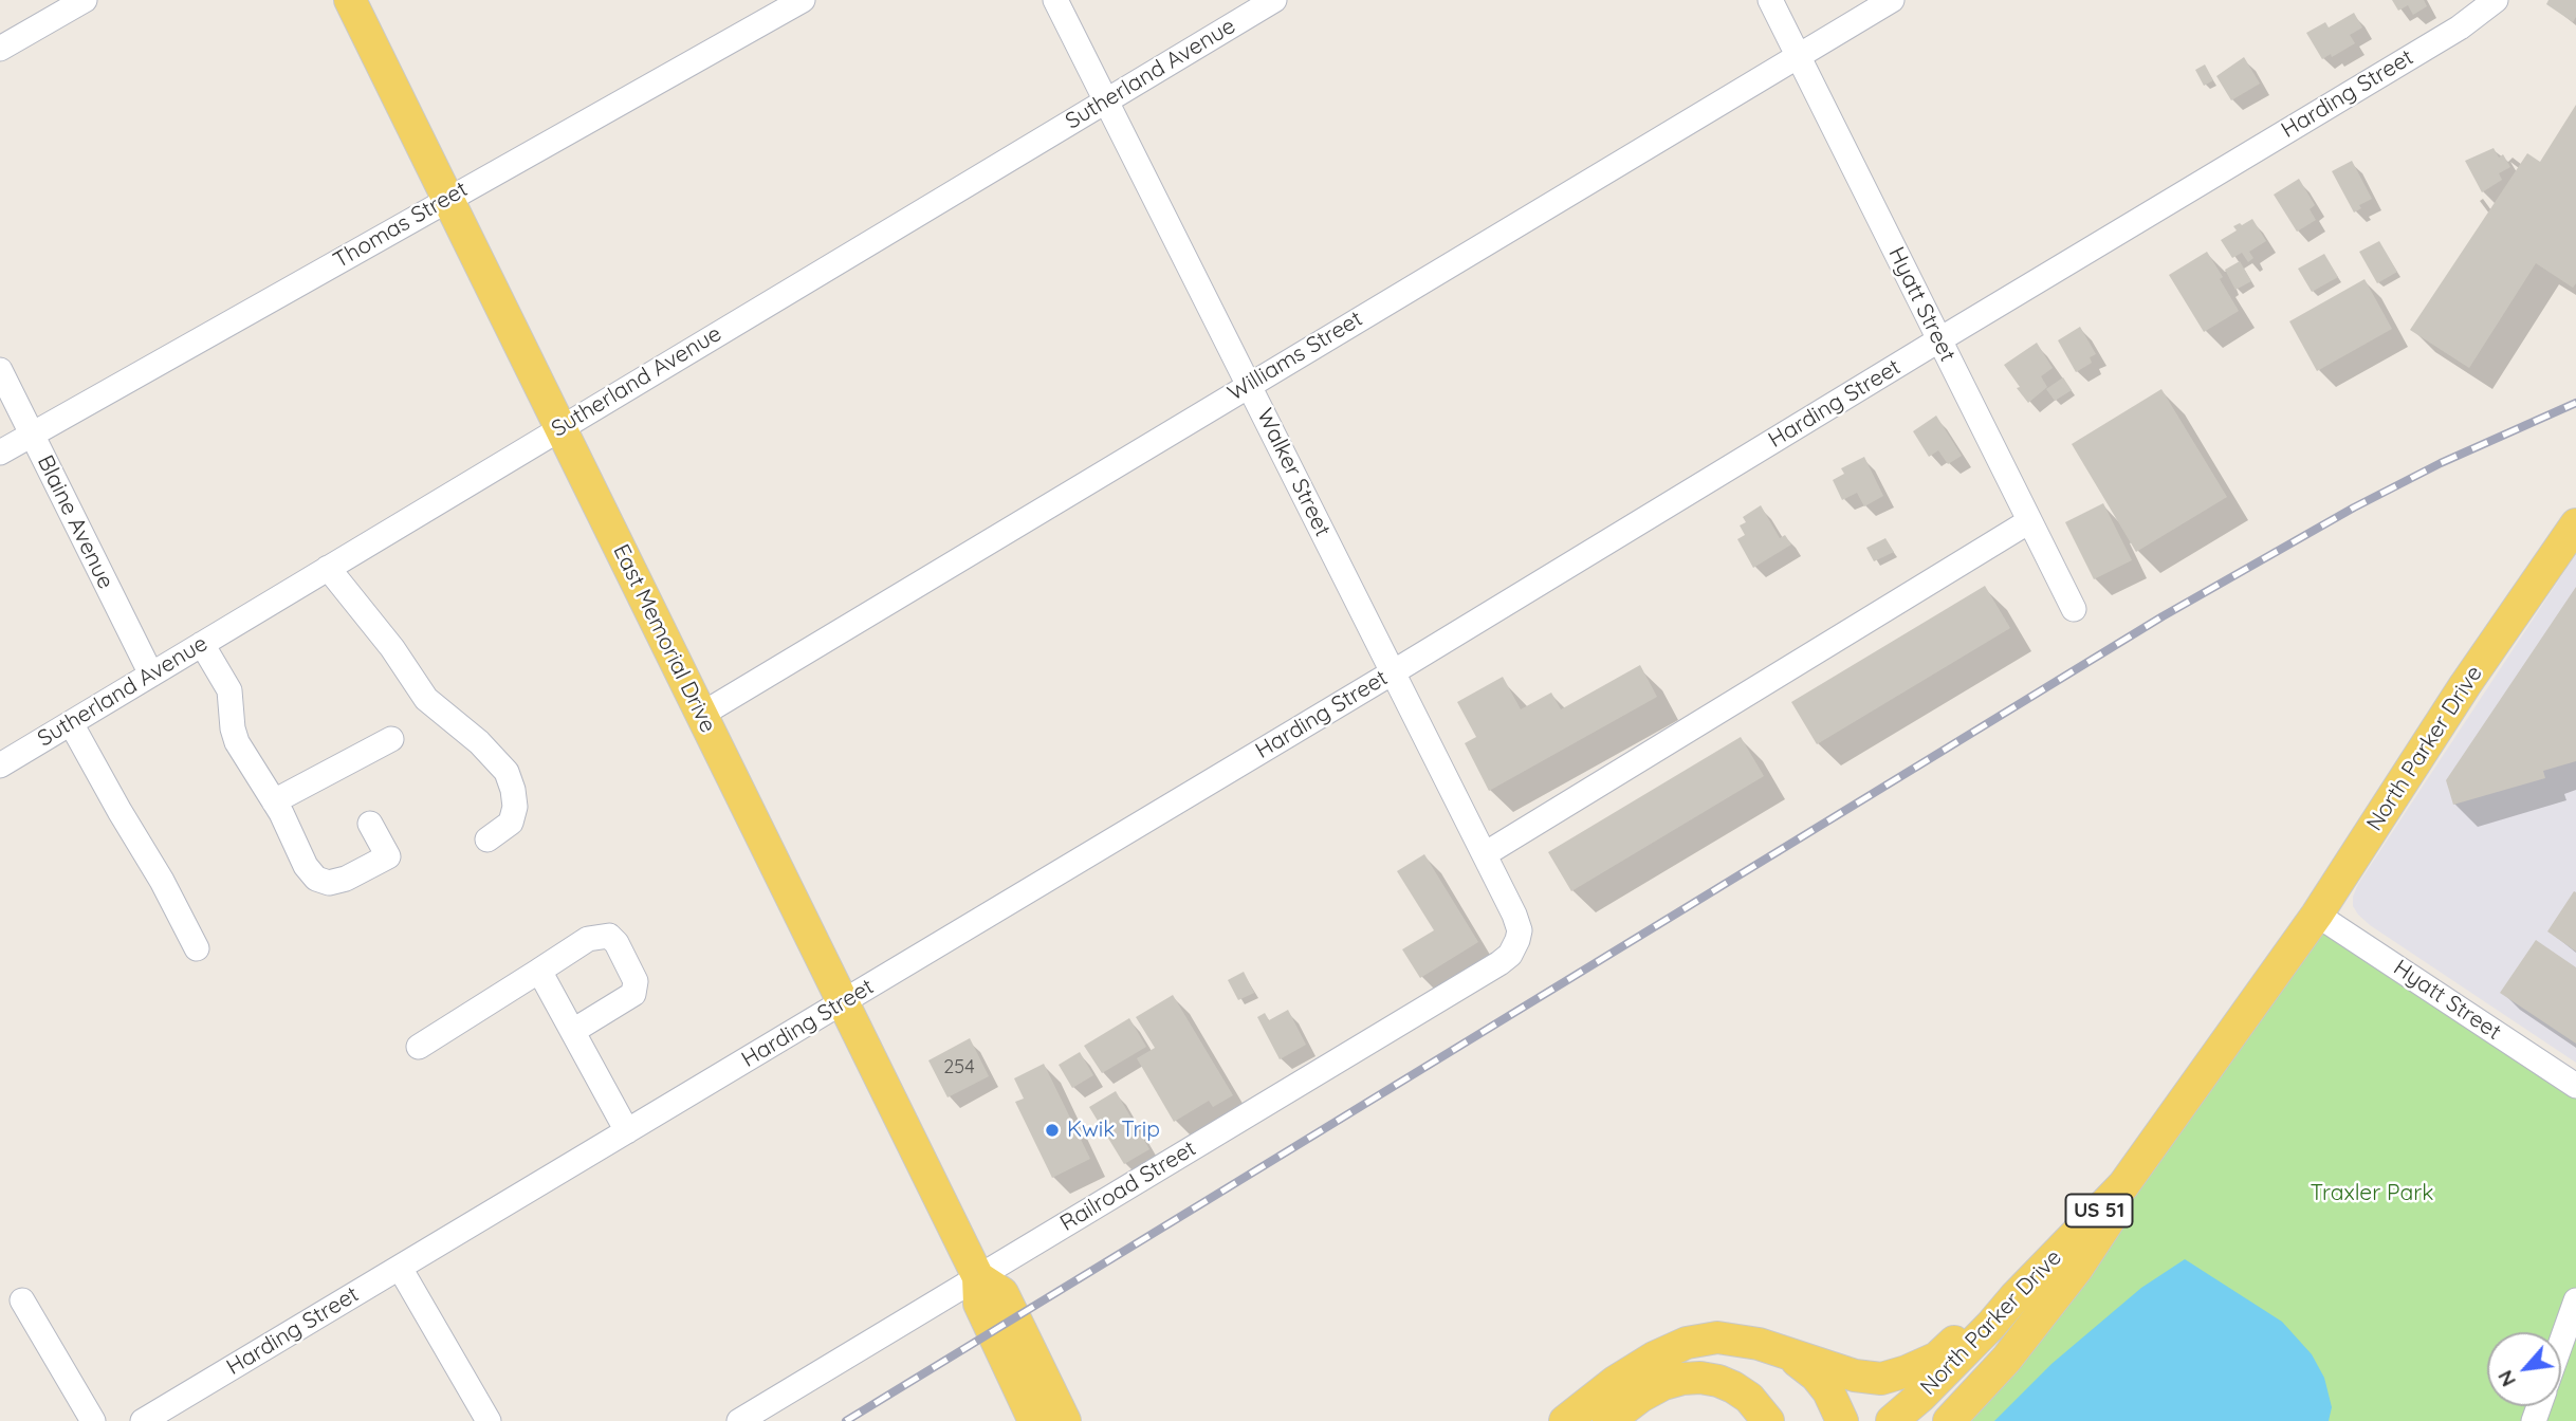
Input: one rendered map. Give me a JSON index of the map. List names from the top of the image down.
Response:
{
  "streets": {
    "main road": ["East Memorial Drive", "North Parker Drive", "US 51"],
    "street": [
      "Sutherland Avenue",
      "Harding Street",
      "Thomas Street",
      "Hyatt Street",
      "Williams Street",
      "Walker Street",
      "Blaine Avenue",
      "Railroad Street"
    ]
  },
  "crossings": [
    ["Sutherland Avenue", "Walker Street"],
    ["Sutherland Avenue", "Blaine Avenue"],
    ["Sutherland Avenue", "East Memorial Drive"],
    ["Harding Street", "Hyatt Street"],
    ["Harding Street", "Walker Street"],
    ["Harding Street", "East Memorial Drive"],
    ["Thomas Street", "Blaine Avenue"],
    ["Thomas Street", "East Memorial Drive"],
    ["Hyatt Street", "Williams Street"],
    ["Hyatt Street", "North Parker Drive"],
    ["Williams Street", "Walker Street"],
    ["Williams Street", "East Memorial Drive"],
    ["Walker Street", "Railroad Street"],
    ["East Memorial Drive", "Railroad Street"]
  ],
  "parks": ["Traxler Park"],
  "places": ["Kwik Trip"],
  "house_numbers": ["254"],
  "north": "bottom left"
}
